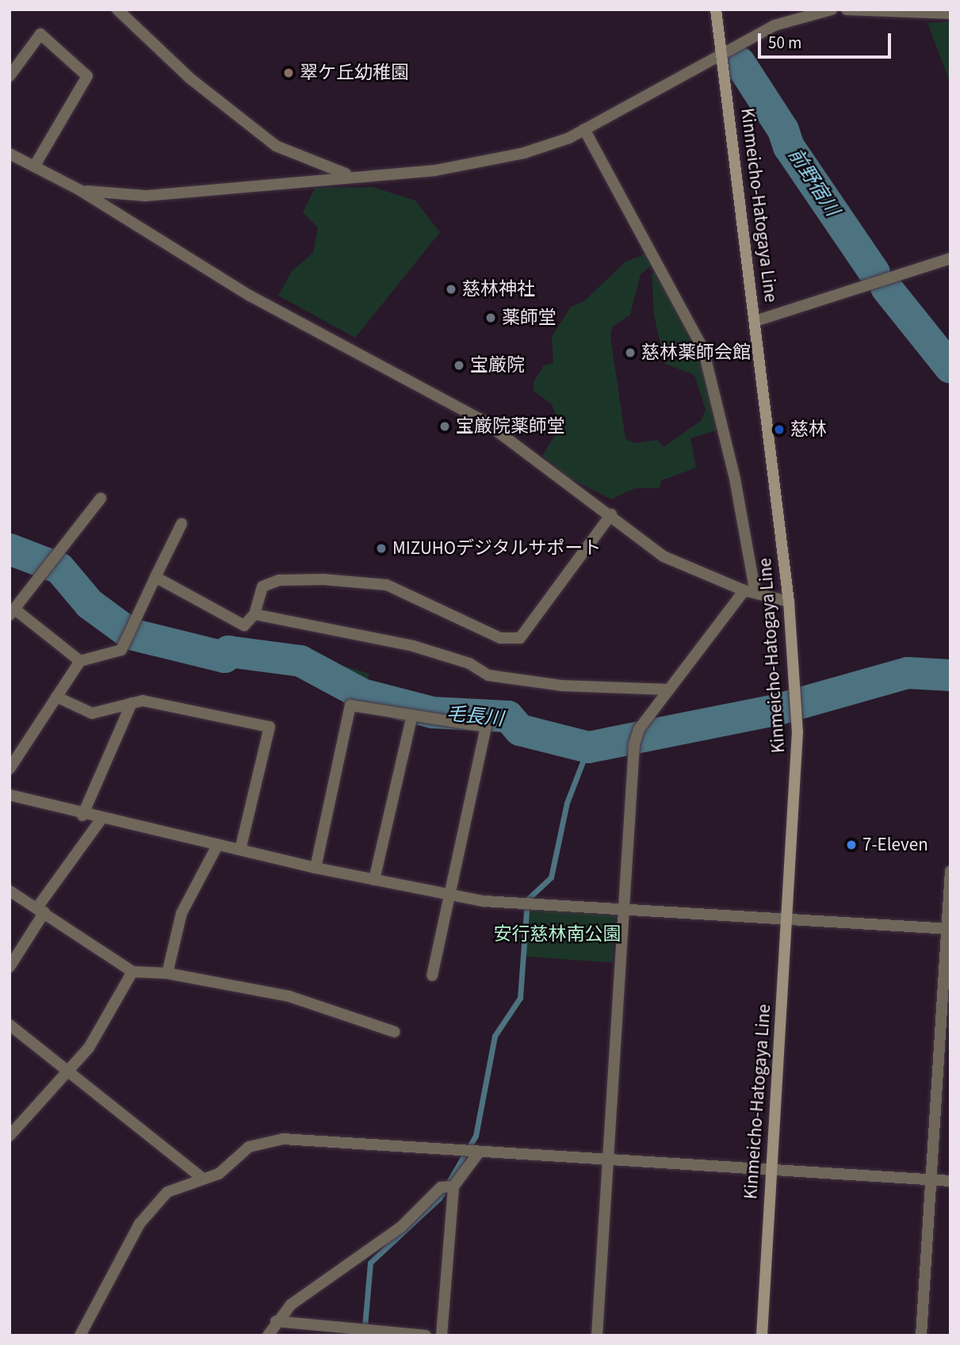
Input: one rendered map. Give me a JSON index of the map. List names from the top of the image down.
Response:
{
  "streets": {
    "main road": ["Kinmeicho-Hatogaya Line"]
  },
  "water": ["前野宿川", "毛長川"],
  "parks": ["安行慈林南公園"],
  "places": [
    "翠ケ丘幼稚園",
    "慈林神社",
    "薬師堂",
    "慈林薬師会館",
    "宝厳院",
    "宝厳院薬師堂",
    "慈林",
    "MIZUHOデジタルサポート",
    "7-Eleven"
  ],
  "scale_bar": "50 m"
}
